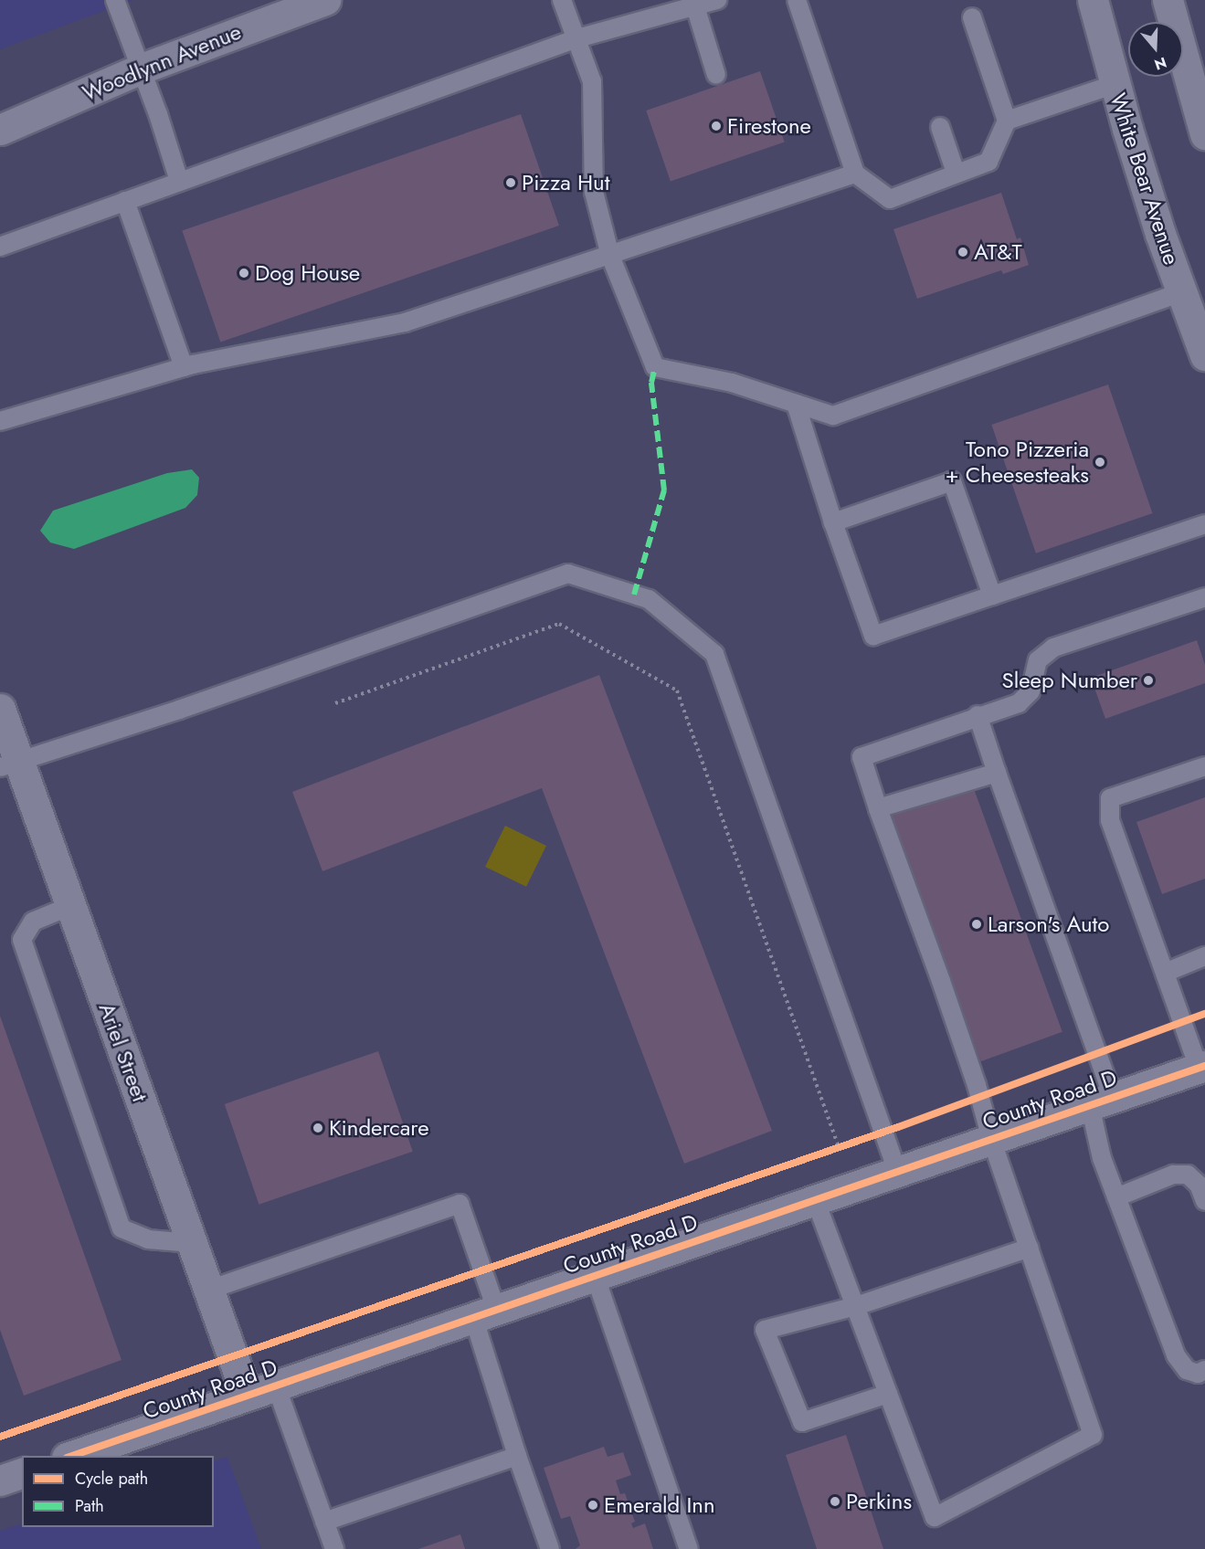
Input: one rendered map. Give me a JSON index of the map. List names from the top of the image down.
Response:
{
  "streets": {
    "street": [
      "Woodlynn Avenue",
      "White Bear Avenue",
      "Ariel Street",
      "County Road D"
    ]
  },
  "crossings": [
    ["Ariel Street", "County Road D"]
  ],
  "places": [
    "Firestone",
    "Pizza Hut",
    "AT&T",
    "Dog House",
    "Tono Pizzeria + Cheesesteaks",
    "Sleep Number",
    "Larson's Auto",
    "Kindercare",
    "Perkins",
    "Emerald Inn"
  ],
  "legend": ["Cycle path", "Path"],
  "north": "bottom"
}
